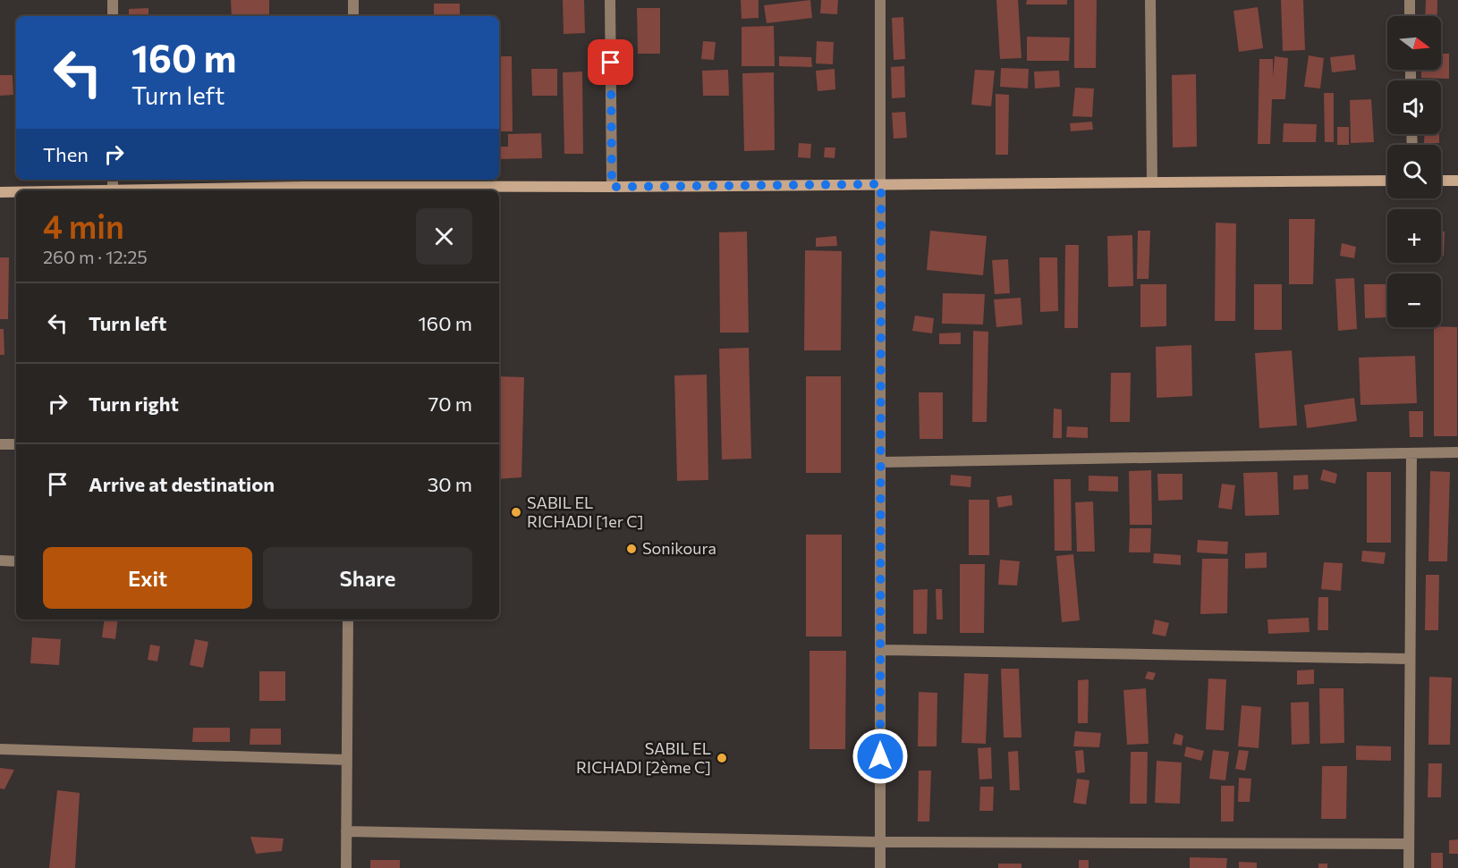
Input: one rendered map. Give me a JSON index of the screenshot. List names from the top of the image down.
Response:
{
  "places": ["SABIL EL RICHADI [1er C]", "Sonikoura", "SABIL EL RICHADI [2ème C]"],
  "north": "right",
  "page": {
    "map_buttons": ["+", "−"],
    "turn": ["160 m", "Turn left"],
    "then": "Then",
    "heading": ["4 min", "260 m · 12:25"],
    "list": [
      {
        "name": "Turn left",
        "value": "160 m"
      },
      {
        "name": "Turn right",
        "value": "70 m"
      },
      {
        "name": "Arrive at destination",
        "value": "30 m"
      }
    ],
    "buttons": ["Exit", "Share"]
  }
}
